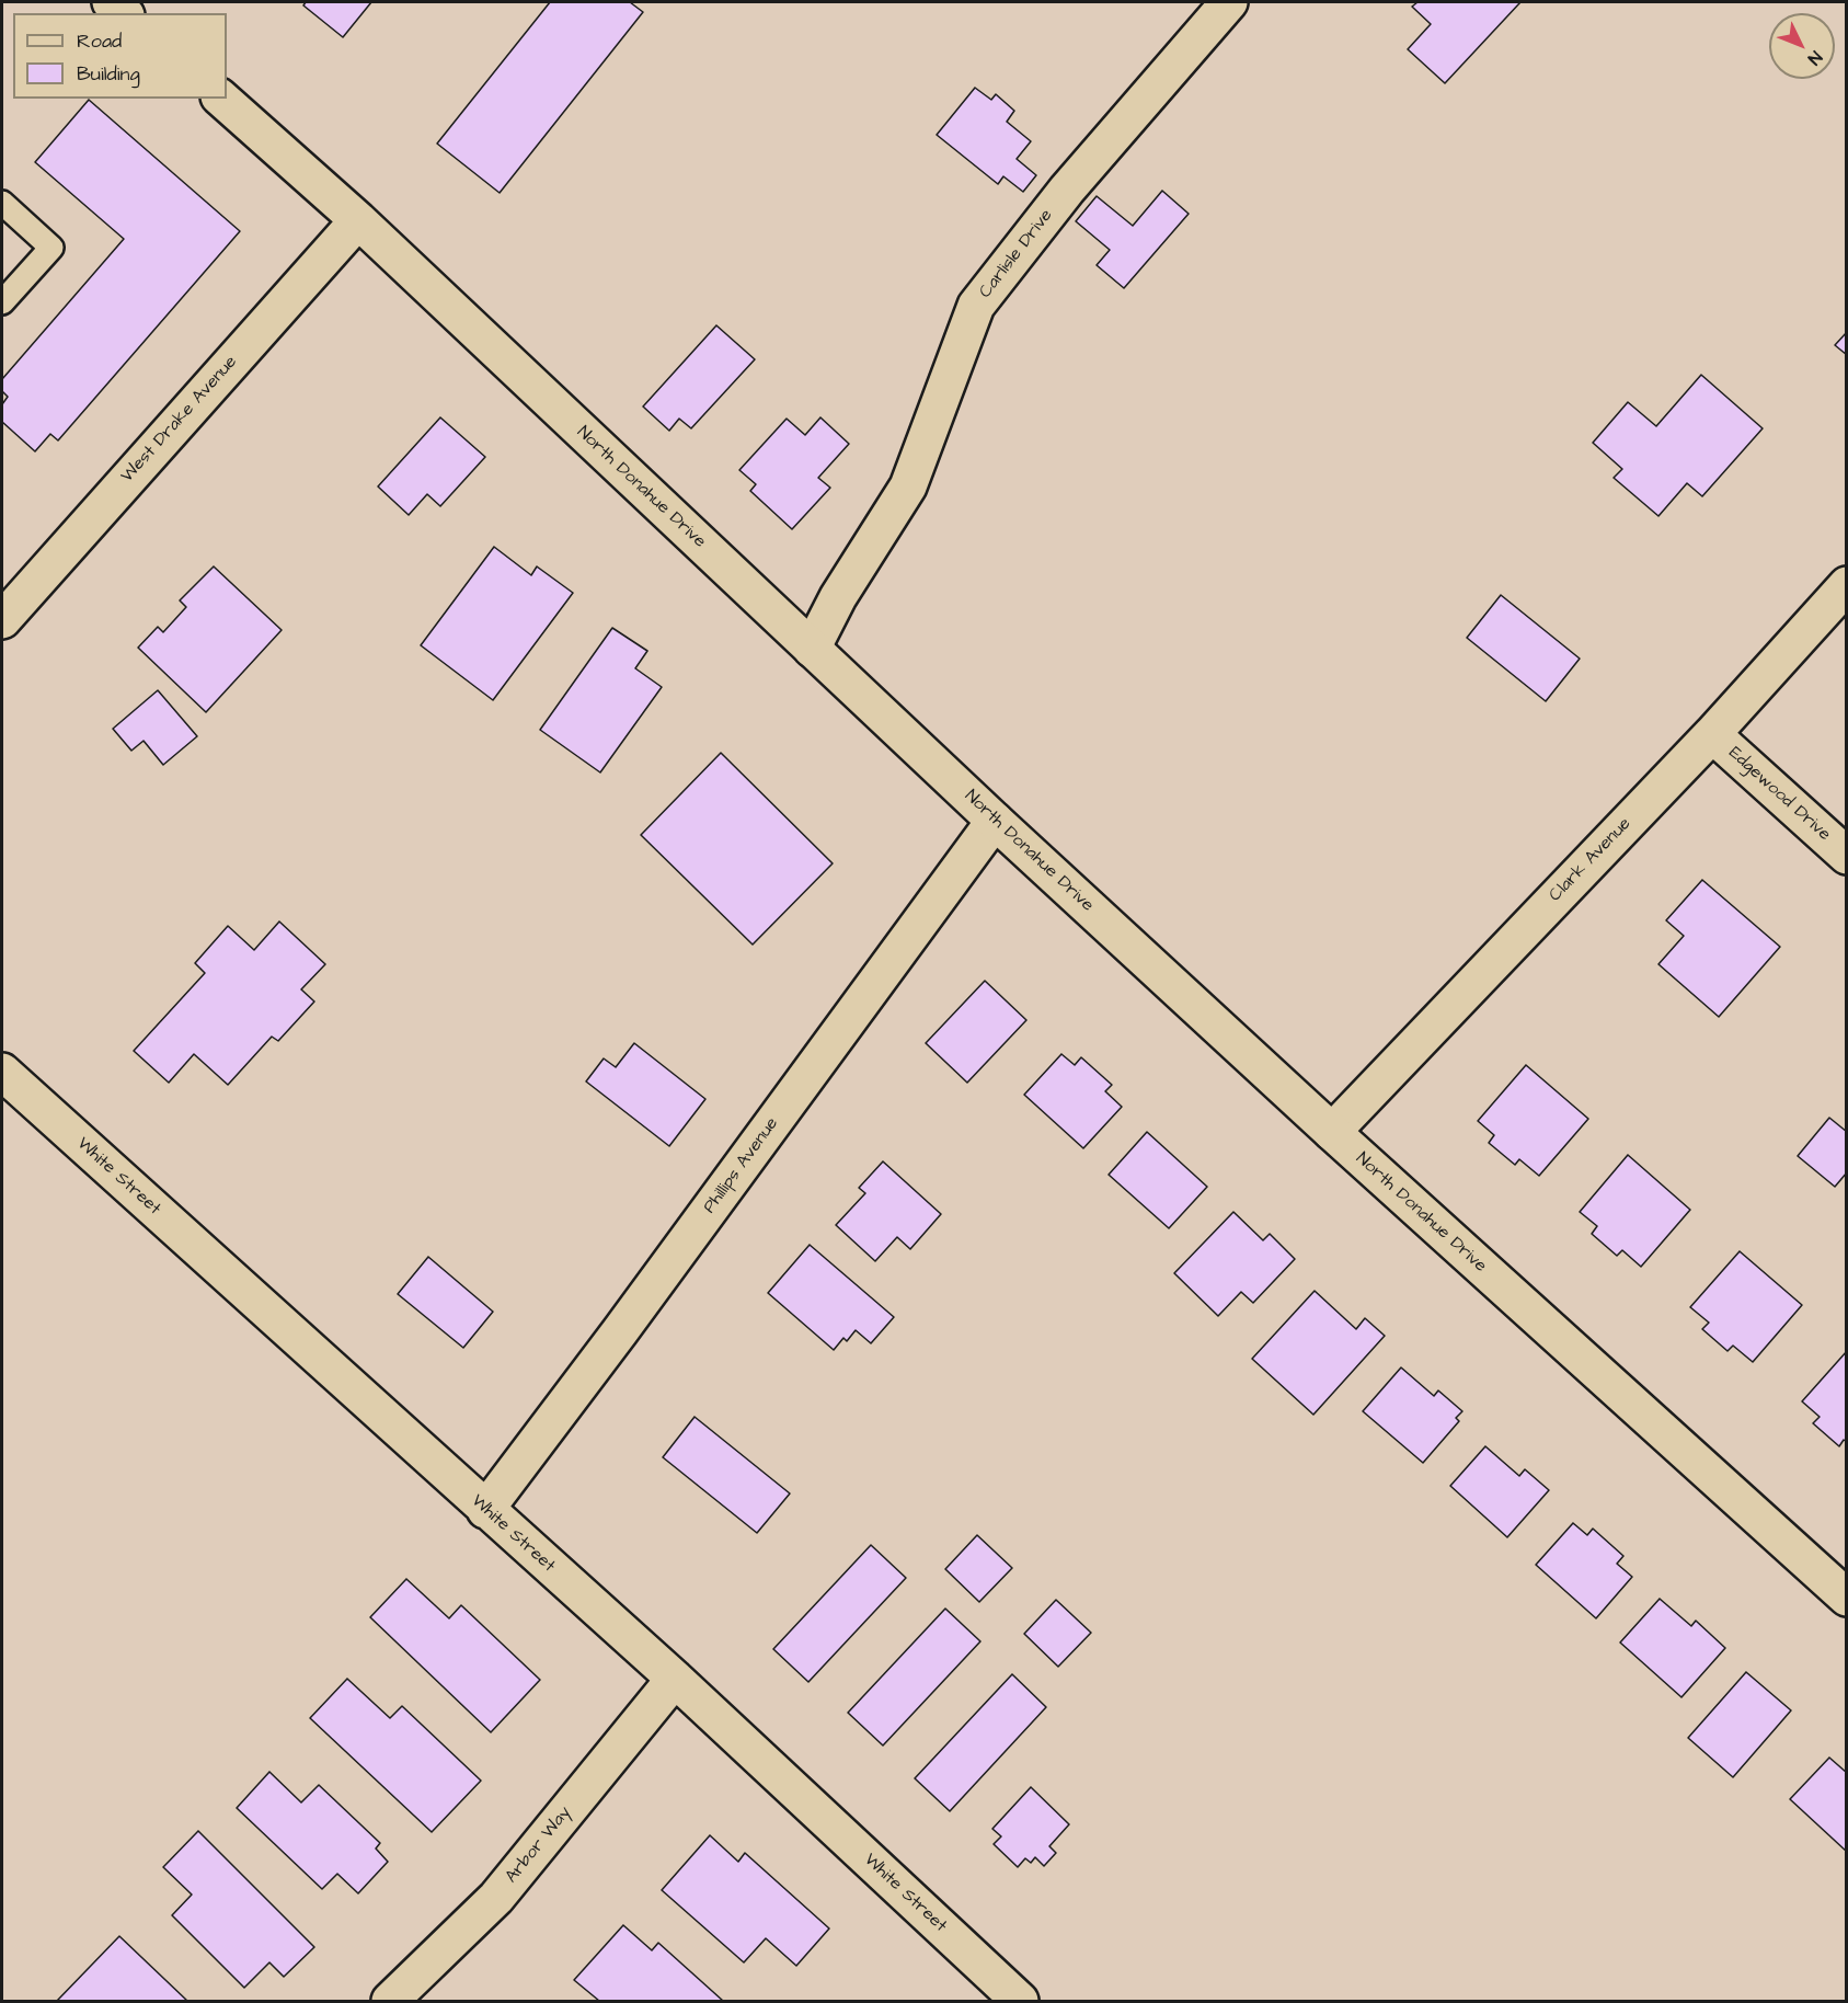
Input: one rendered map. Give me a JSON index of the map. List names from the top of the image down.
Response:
{
  "streets": {
    "street": [
      "Carlisle Drive",
      "West Drake Avenue",
      "North Donahue Drive",
      "Edgewood Drive",
      "Clark Avenue",
      "Phillips Avenue",
      "White Street",
      "Arbor Way"
    ]
  },
  "crossings": [
    ["Carlisle Drive", "North Donahue Drive"],
    ["West Drake Avenue", "North Donahue Drive"],
    ["North Donahue Drive", "Clark Avenue"],
    ["North Donahue Drive", "Phillips Avenue"],
    ["Edgewood Drive", "Clark Avenue"],
    ["Phillips Avenue", "White Street"],
    ["White Street", "Arbor Way"]
  ],
  "legend": ["Road", "Building"],
  "north": "bottom right"
}
